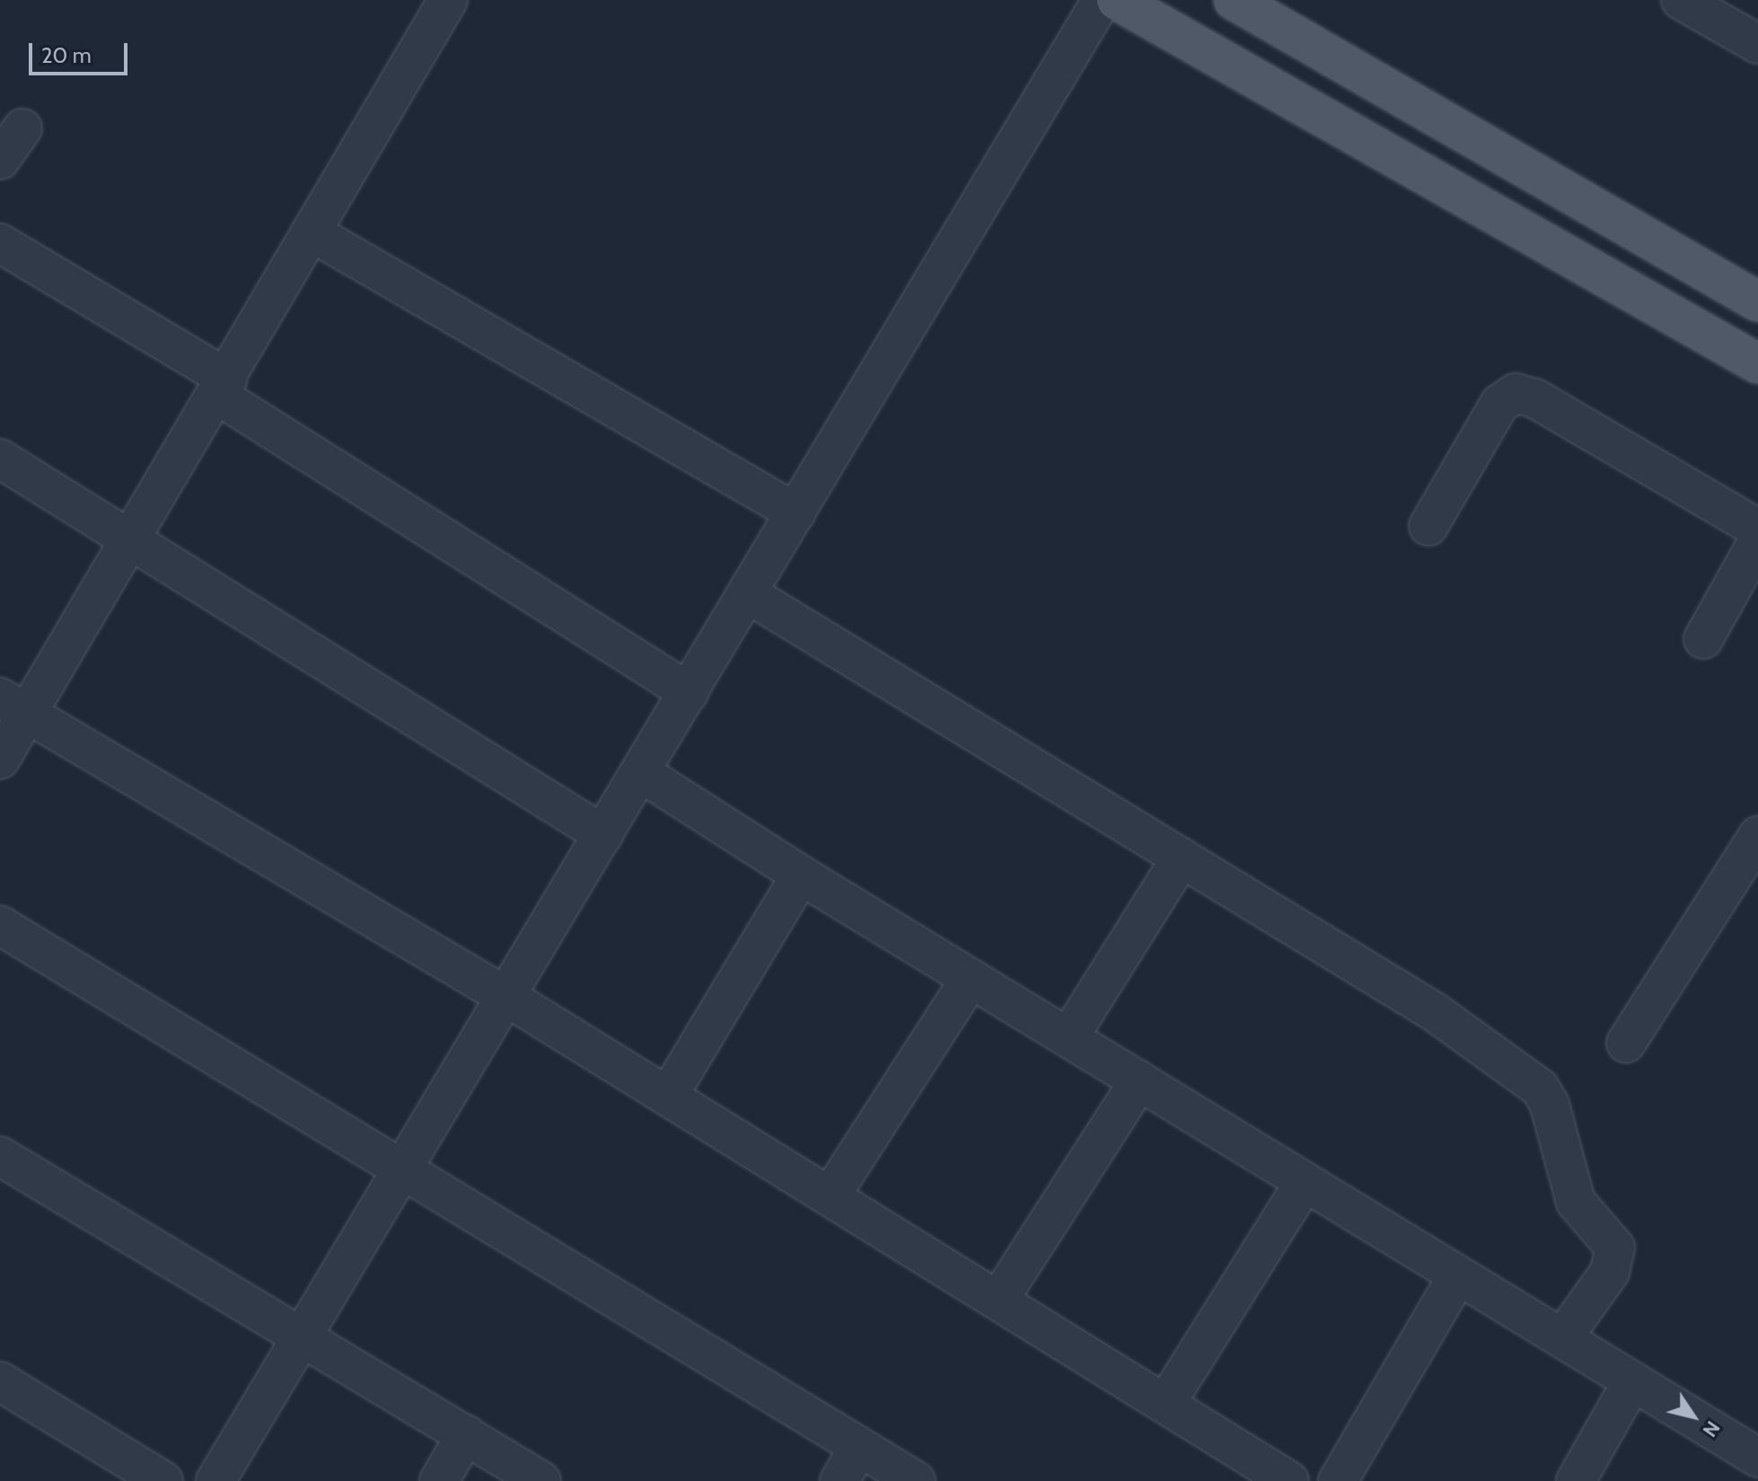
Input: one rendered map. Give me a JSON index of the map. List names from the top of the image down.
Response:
{
  "scale_bar": "20 m",
  "north": "bottom right"
}
